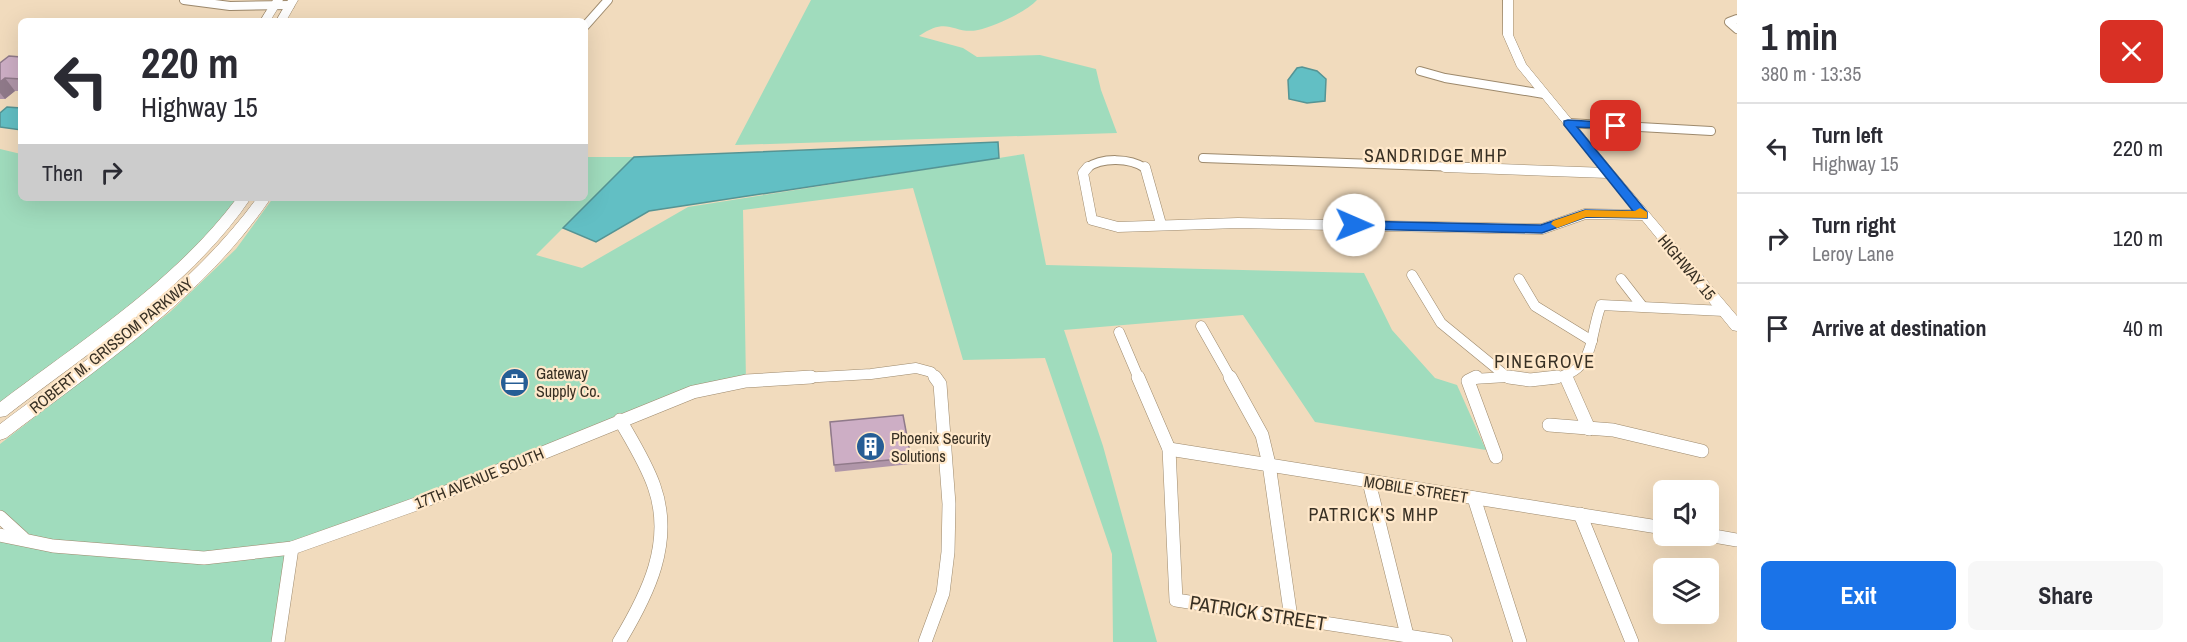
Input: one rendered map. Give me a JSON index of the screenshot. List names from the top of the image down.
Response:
{
  "streets": {
    "main road": ["HIGHWAY 15", "ROBERT M. GRISSOM PARKWAY"],
    "street": ["17TH AVENUE SOUTH", "MOBILE STREET", "PATRICK STREET"]
  },
  "crossings": [
    ["MOBILE STREET", "PATRICK STREET"]
  ],
  "districts": ["SANDRIDGE MHP", "PINEGROVE", "PATRICK'S MHP"],
  "places": {
    "office": ["Gateway Supply Co."],
    "building": ["Phoenix Security Solutions"]
  },
  "page": {
    "heading": ["1 min", "380 m · 13:35"],
    "turn": ["220 m", "Highway 15"],
    "list": [
      {
        "name": "Turn left",
        "note": "Highway 15",
        "value": "220 m"
      },
      {
        "name": "Turn right",
        "note": "Leroy Lane",
        "value": "120 m"
      },
      {
        "name": "Arrive at destination",
        "value": "40 m"
      }
    ],
    "then": "Then",
    "buttons": ["Exit", "Share"]
  }
}
